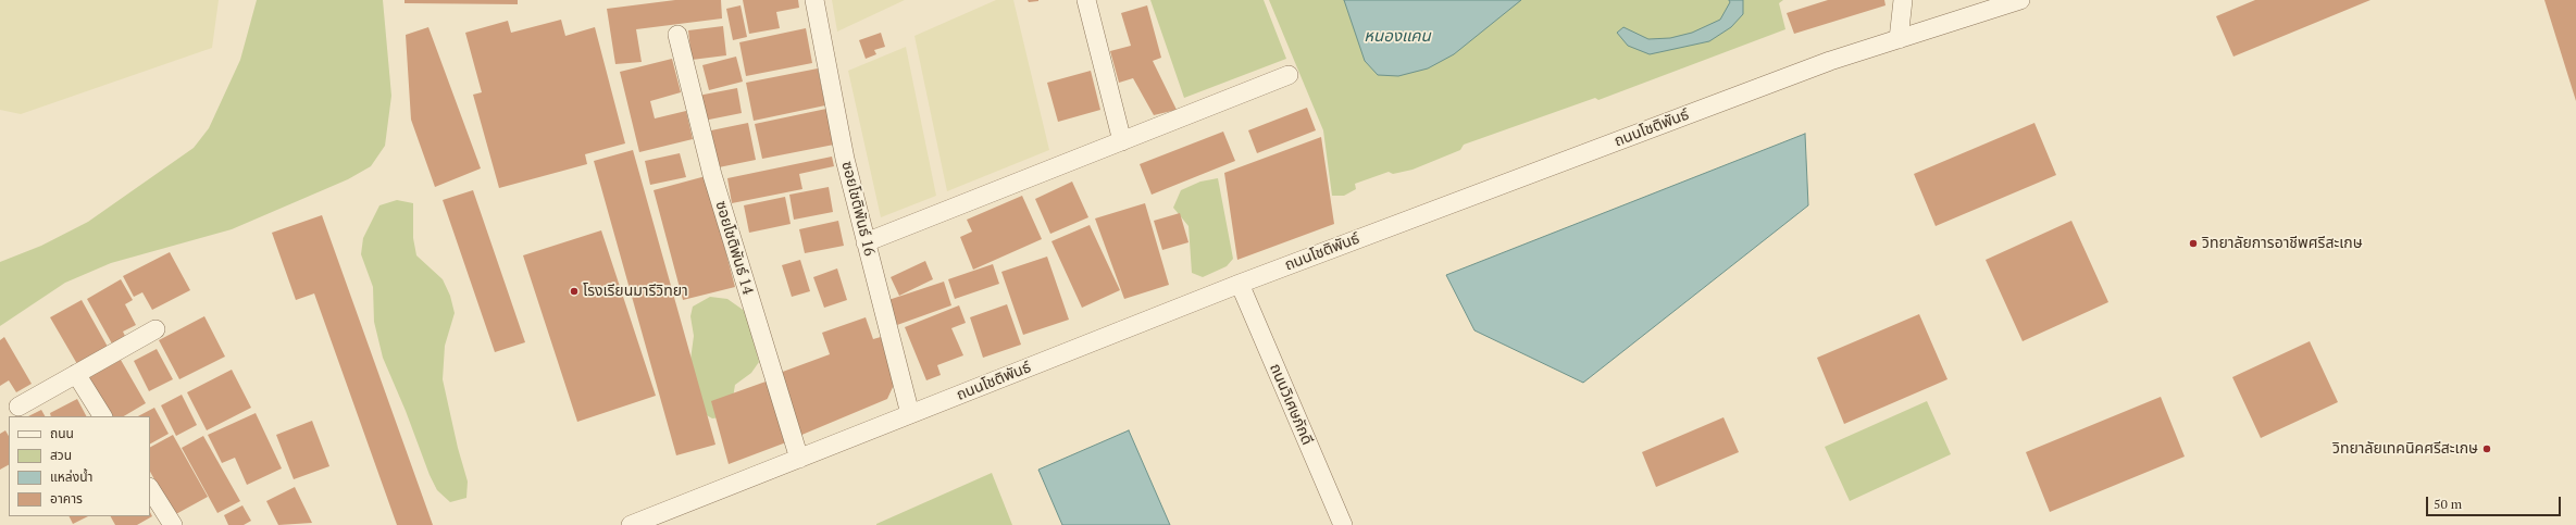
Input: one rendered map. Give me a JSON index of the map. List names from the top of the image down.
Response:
{
  "streets": {
    "street": [
      "ถนนโชติพันธ์",
      "ซอยโชติพันธ์ 16",
      "ซอยโชติพันธ์ 14",
      "ถนนวิเศษภักดี"
    ]
  },
  "crossings": [
    ["ถนนโชติพันธ์", "ซอยโชติพันธ์ 16"],
    ["ถนนโชติพันธ์", "ซอยโชติพันธ์ 14"],
    ["ถนนโชติพันธ์", "ถนนวิเศษภักดี"]
  ],
  "water": ["หนองแคน"],
  "places": ["วิทยาลัยการอาชีพศรีสะเกษ", "โรงเรียนมารีวิทยา", "วิทยาลัยเทคนิคศรีสะเกษ"],
  "legend": [
    "ถนน",
    "สวน",
    "แหล่งน้ำ",
    "อาคาร"
  ],
  "scale_bar": "50 m"
}
